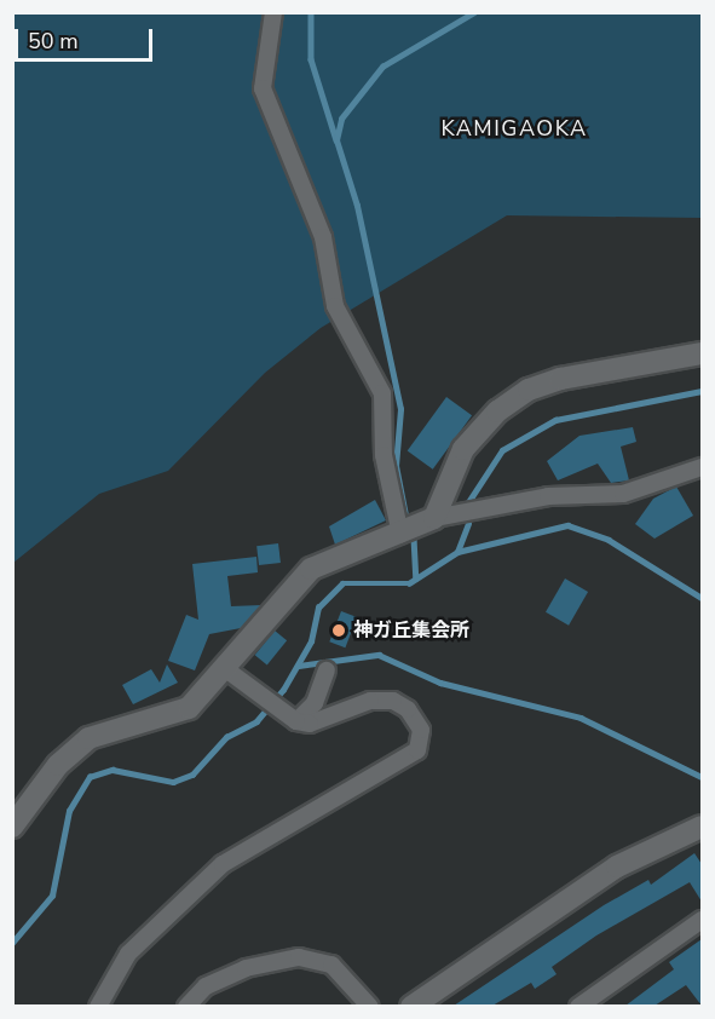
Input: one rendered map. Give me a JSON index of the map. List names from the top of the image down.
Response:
{
  "districts": ["KAMIGAOKA"],
  "places": ["神ガ丘集会所"],
  "scale_bar": "50 m"
}
